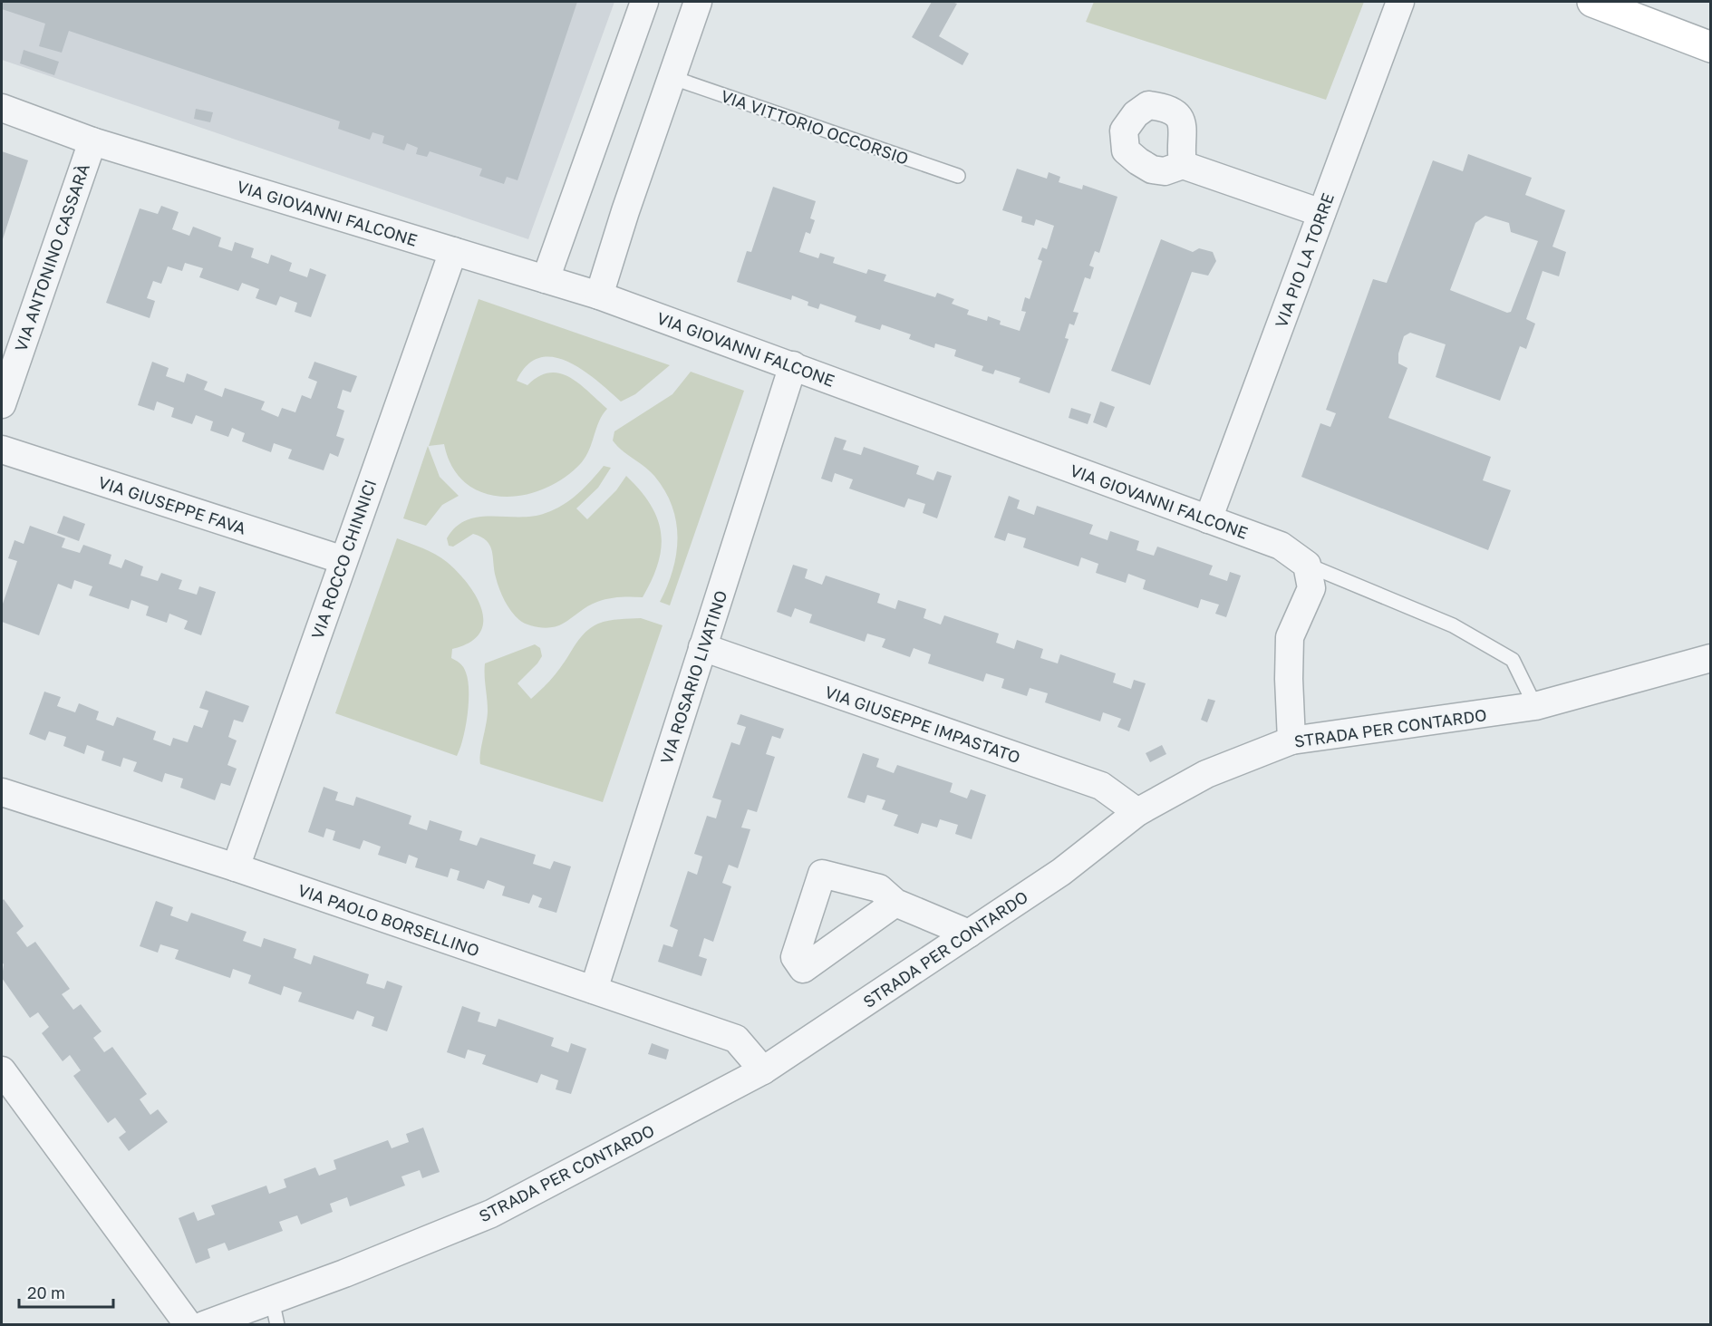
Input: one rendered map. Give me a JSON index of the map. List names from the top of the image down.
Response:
{
  "streets": {
    "street": [
      "VIA GIOVANNI FALCONE",
      "VIA ANTONINO CASSARÀ",
      "VIA PIO LA TORRE",
      "VIA GIUSEPPE FAVA",
      "VIA ROCCO CHINNICI",
      "VIA ROSARIO LIVATINO",
      "VIA GIUSEPPE IMPASTATO",
      "STRADA PER CONTARDO",
      "VIA PAOLO BORSELLINO"
    ],
    "lane": ["VIA VITTORIO OCCORSIO"]
  },
  "crossings": [
    ["VIA GIOVANNI FALCONE", "VIA ANTONINO CASSARÀ"],
    ["VIA GIOVANNI FALCONE", "VIA PIO LA TORRE"],
    ["VIA GIOVANNI FALCONE", "VIA ROCCO CHINNICI"],
    ["VIA GIOVANNI FALCONE", "VIA ROSARIO LIVATINO"],
    ["VIA GIUSEPPE FAVA", "VIA ROCCO CHINNICI"],
    ["VIA ROCCO CHINNICI", "VIA PAOLO BORSELLINO"],
    ["VIA ROSARIO LIVATINO", "VIA GIUSEPPE IMPASTATO"],
    ["VIA ROSARIO LIVATINO", "VIA PAOLO BORSELLINO"],
    ["VIA GIUSEPPE IMPASTATO", "STRADA PER CONTARDO"],
    ["STRADA PER CONTARDO", "VIA PAOLO BORSELLINO"]
  ],
  "scale_bar": "20 m"
}
